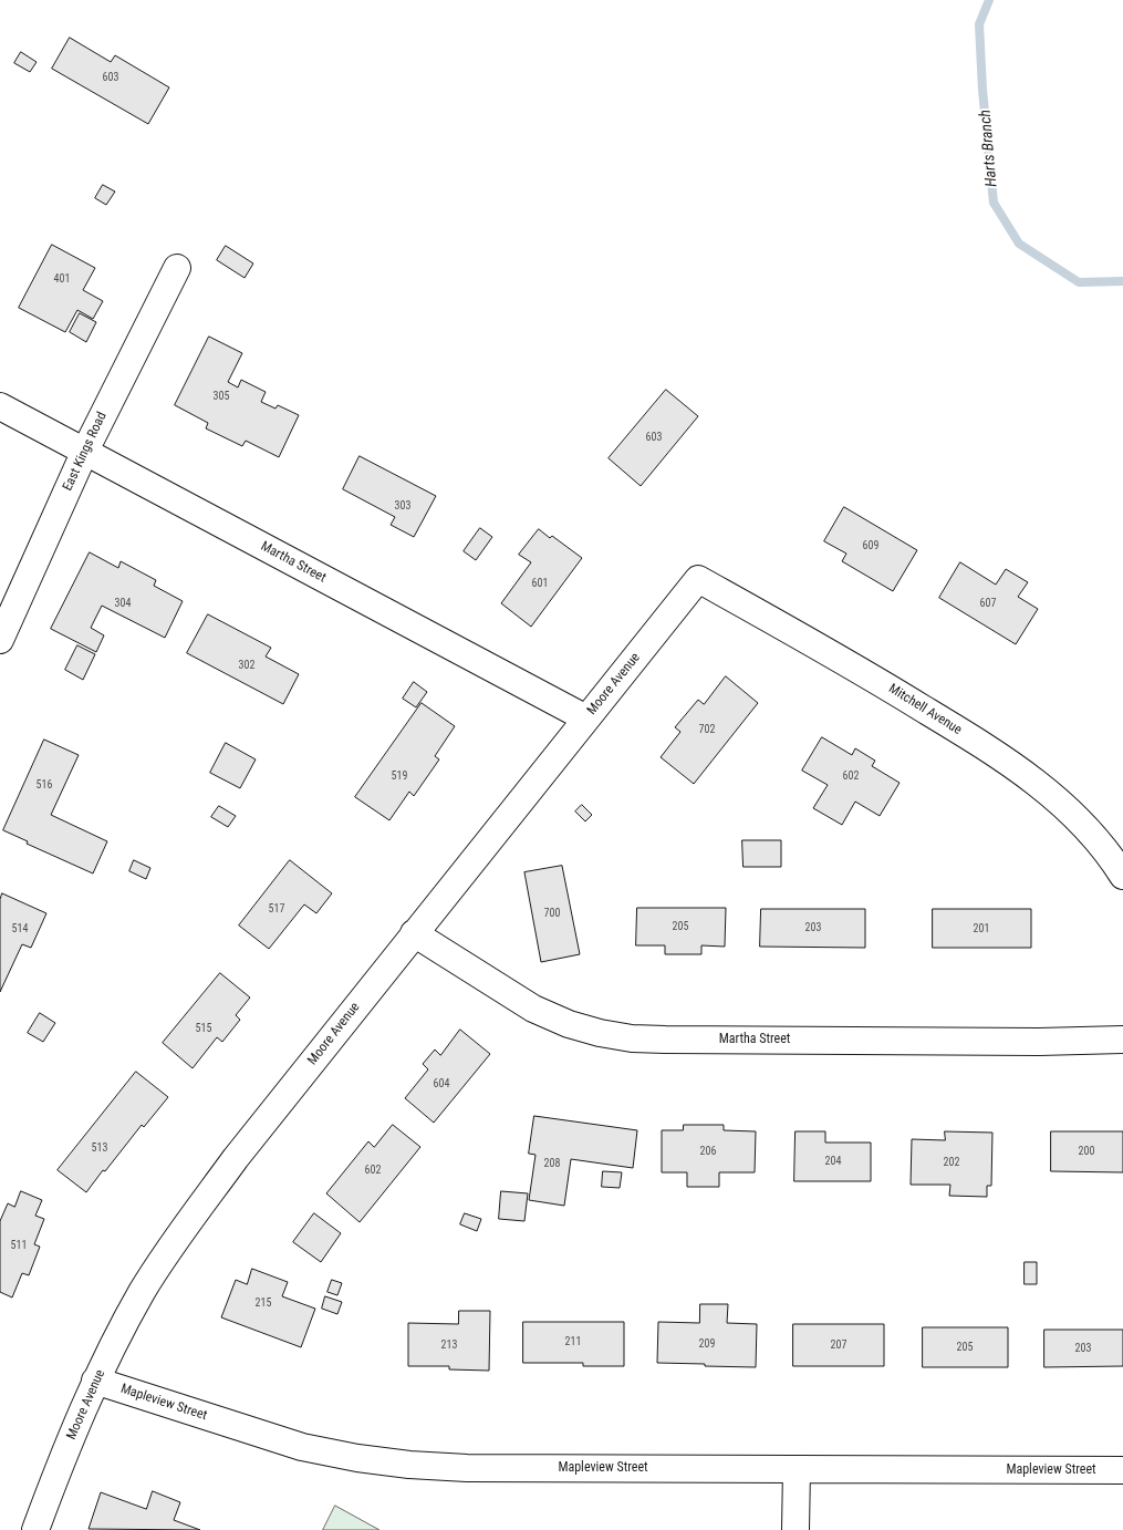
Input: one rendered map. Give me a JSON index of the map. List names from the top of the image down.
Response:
{
  "streets": {
    "street": [
      "East Kings Road",
      "Martha Street",
      "Moore Avenue",
      "Mitchell Avenue",
      "Mapleview Street"
    ]
  },
  "crossings": [
    ["East Kings Road", "Martha Street"],
    ["Martha Street", "Moore Avenue"],
    ["Moore Avenue", "Mitchell Avenue"],
    ["Moore Avenue", "Mapleview Street"]
  ],
  "water": ["Harts Branch"],
  "house_numbers": [
    "603",
    "401",
    "305",
    "603",
    "303",
    "609",
    "601",
    "304",
    "607",
    "302",
    "702",
    "519",
    "602",
    "516",
    "517",
    "700",
    "205",
    "203",
    "514",
    "201",
    "515",
    "604",
    "513",
    "206",
    "200",
    "204",
    "202",
    "208",
    "602",
    "511",
    "215",
    "211",
    "209",
    "213",
    "207",
    "205",
    "203"
  ]
}
